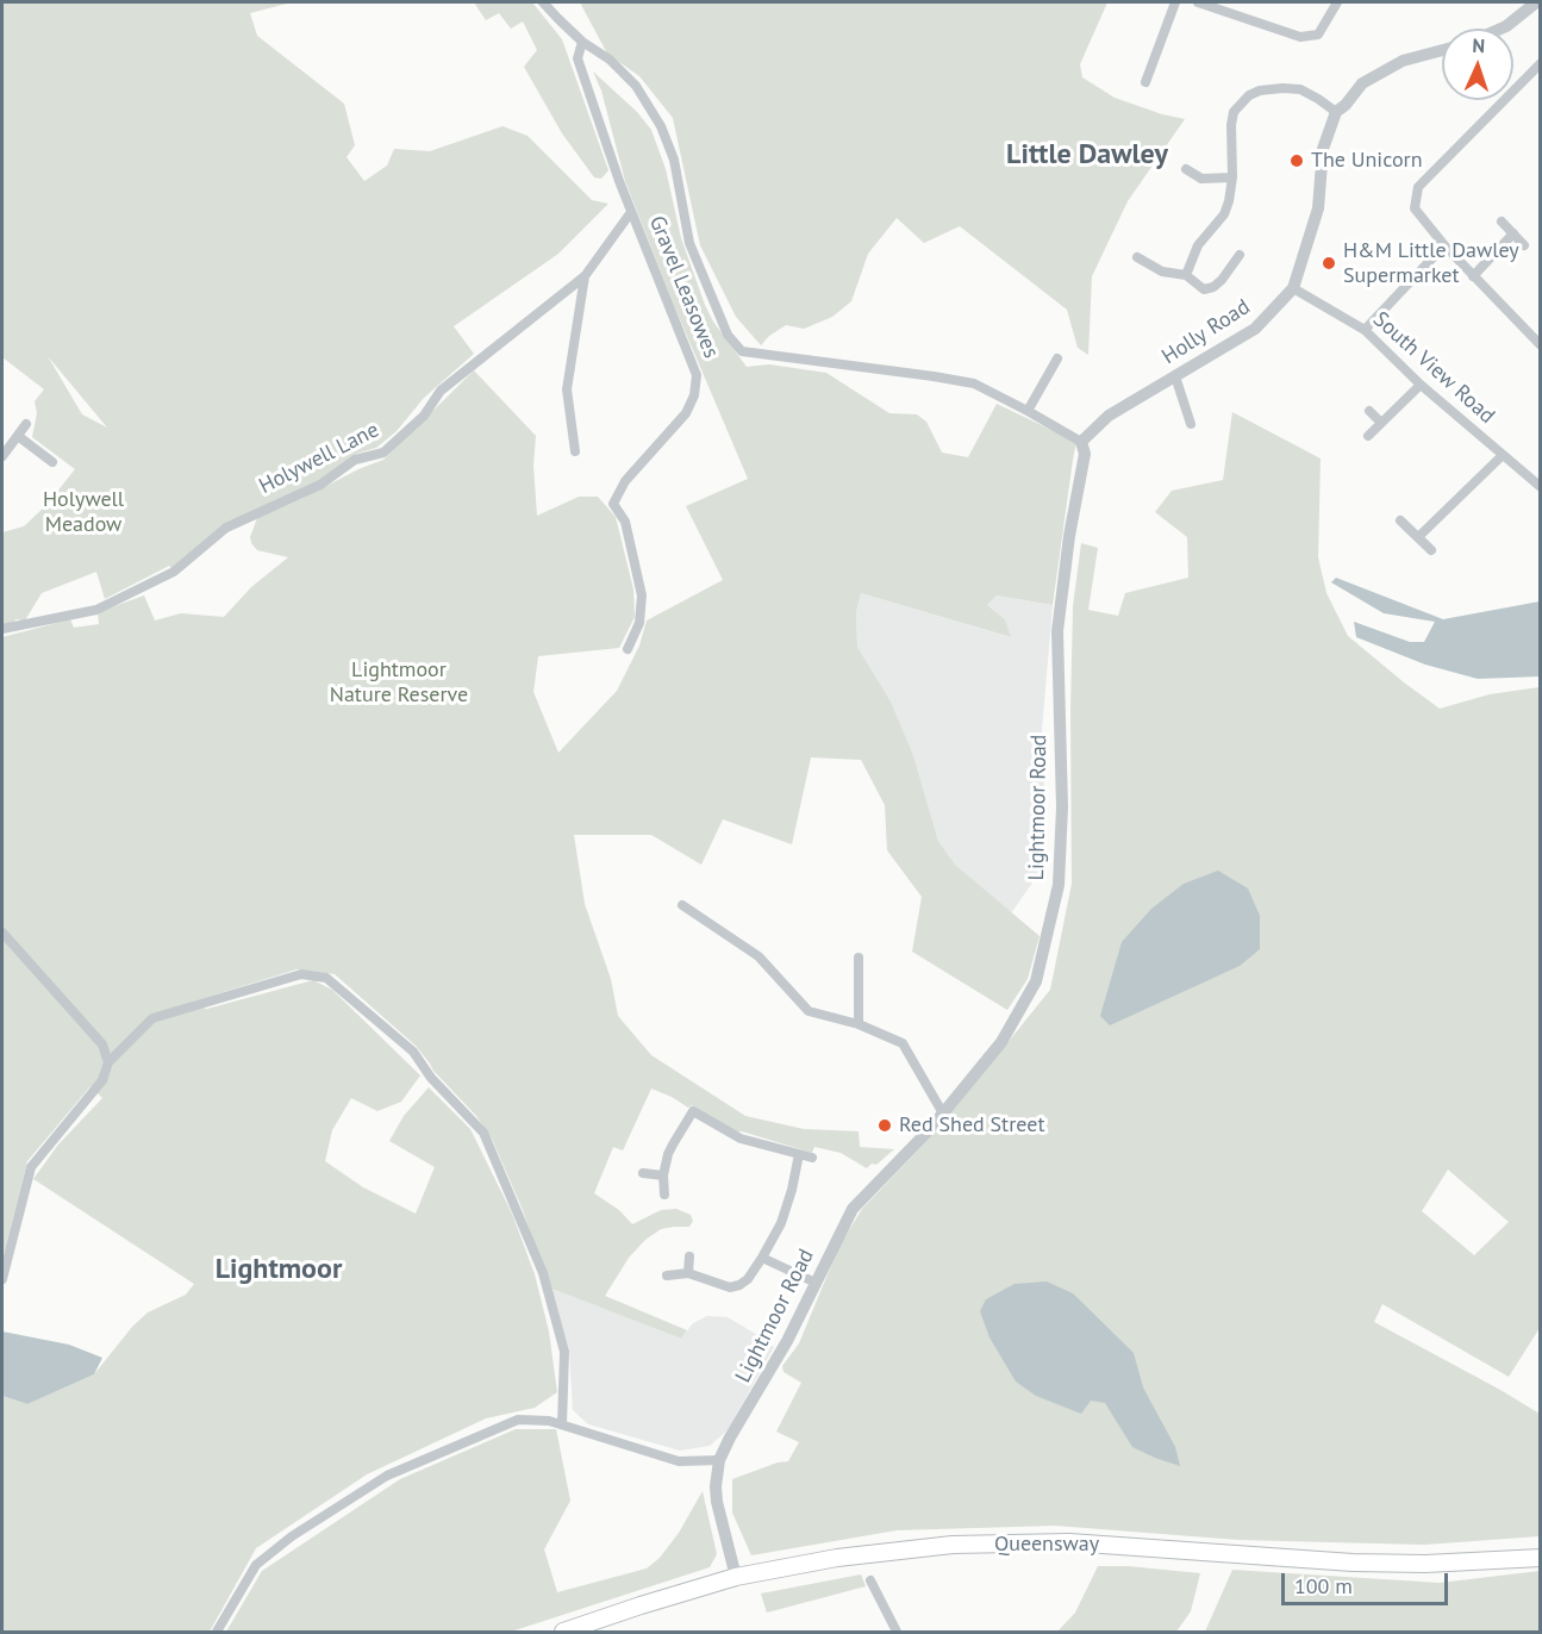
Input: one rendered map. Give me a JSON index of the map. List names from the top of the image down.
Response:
{
  "streets": {
    "main road": ["Queensway"],
    "street": [
      "Gravel Leasowes",
      "Holly Road",
      "South View Road",
      "Holywell Lane",
      "Lightmoor Road"
    ]
  },
  "crossings": [
    ["Gravel Leasowes", "Holywell Lane"],
    ["Holly Road", "South View Road"],
    ["Holly Road", "Lightmoor Road"],
    ["Lightmoor Road", "Queensway"]
  ],
  "districts": ["Little Dawley", "Lightmoor"],
  "parks": ["Holywell Meadow", "Lightmoor Nature Reserve"],
  "places": ["The Unicorn", "H&M Little Dawley Supermarket", "Red Shed Street"],
  "scale_bar": "100 m",
  "north": "top"
}
